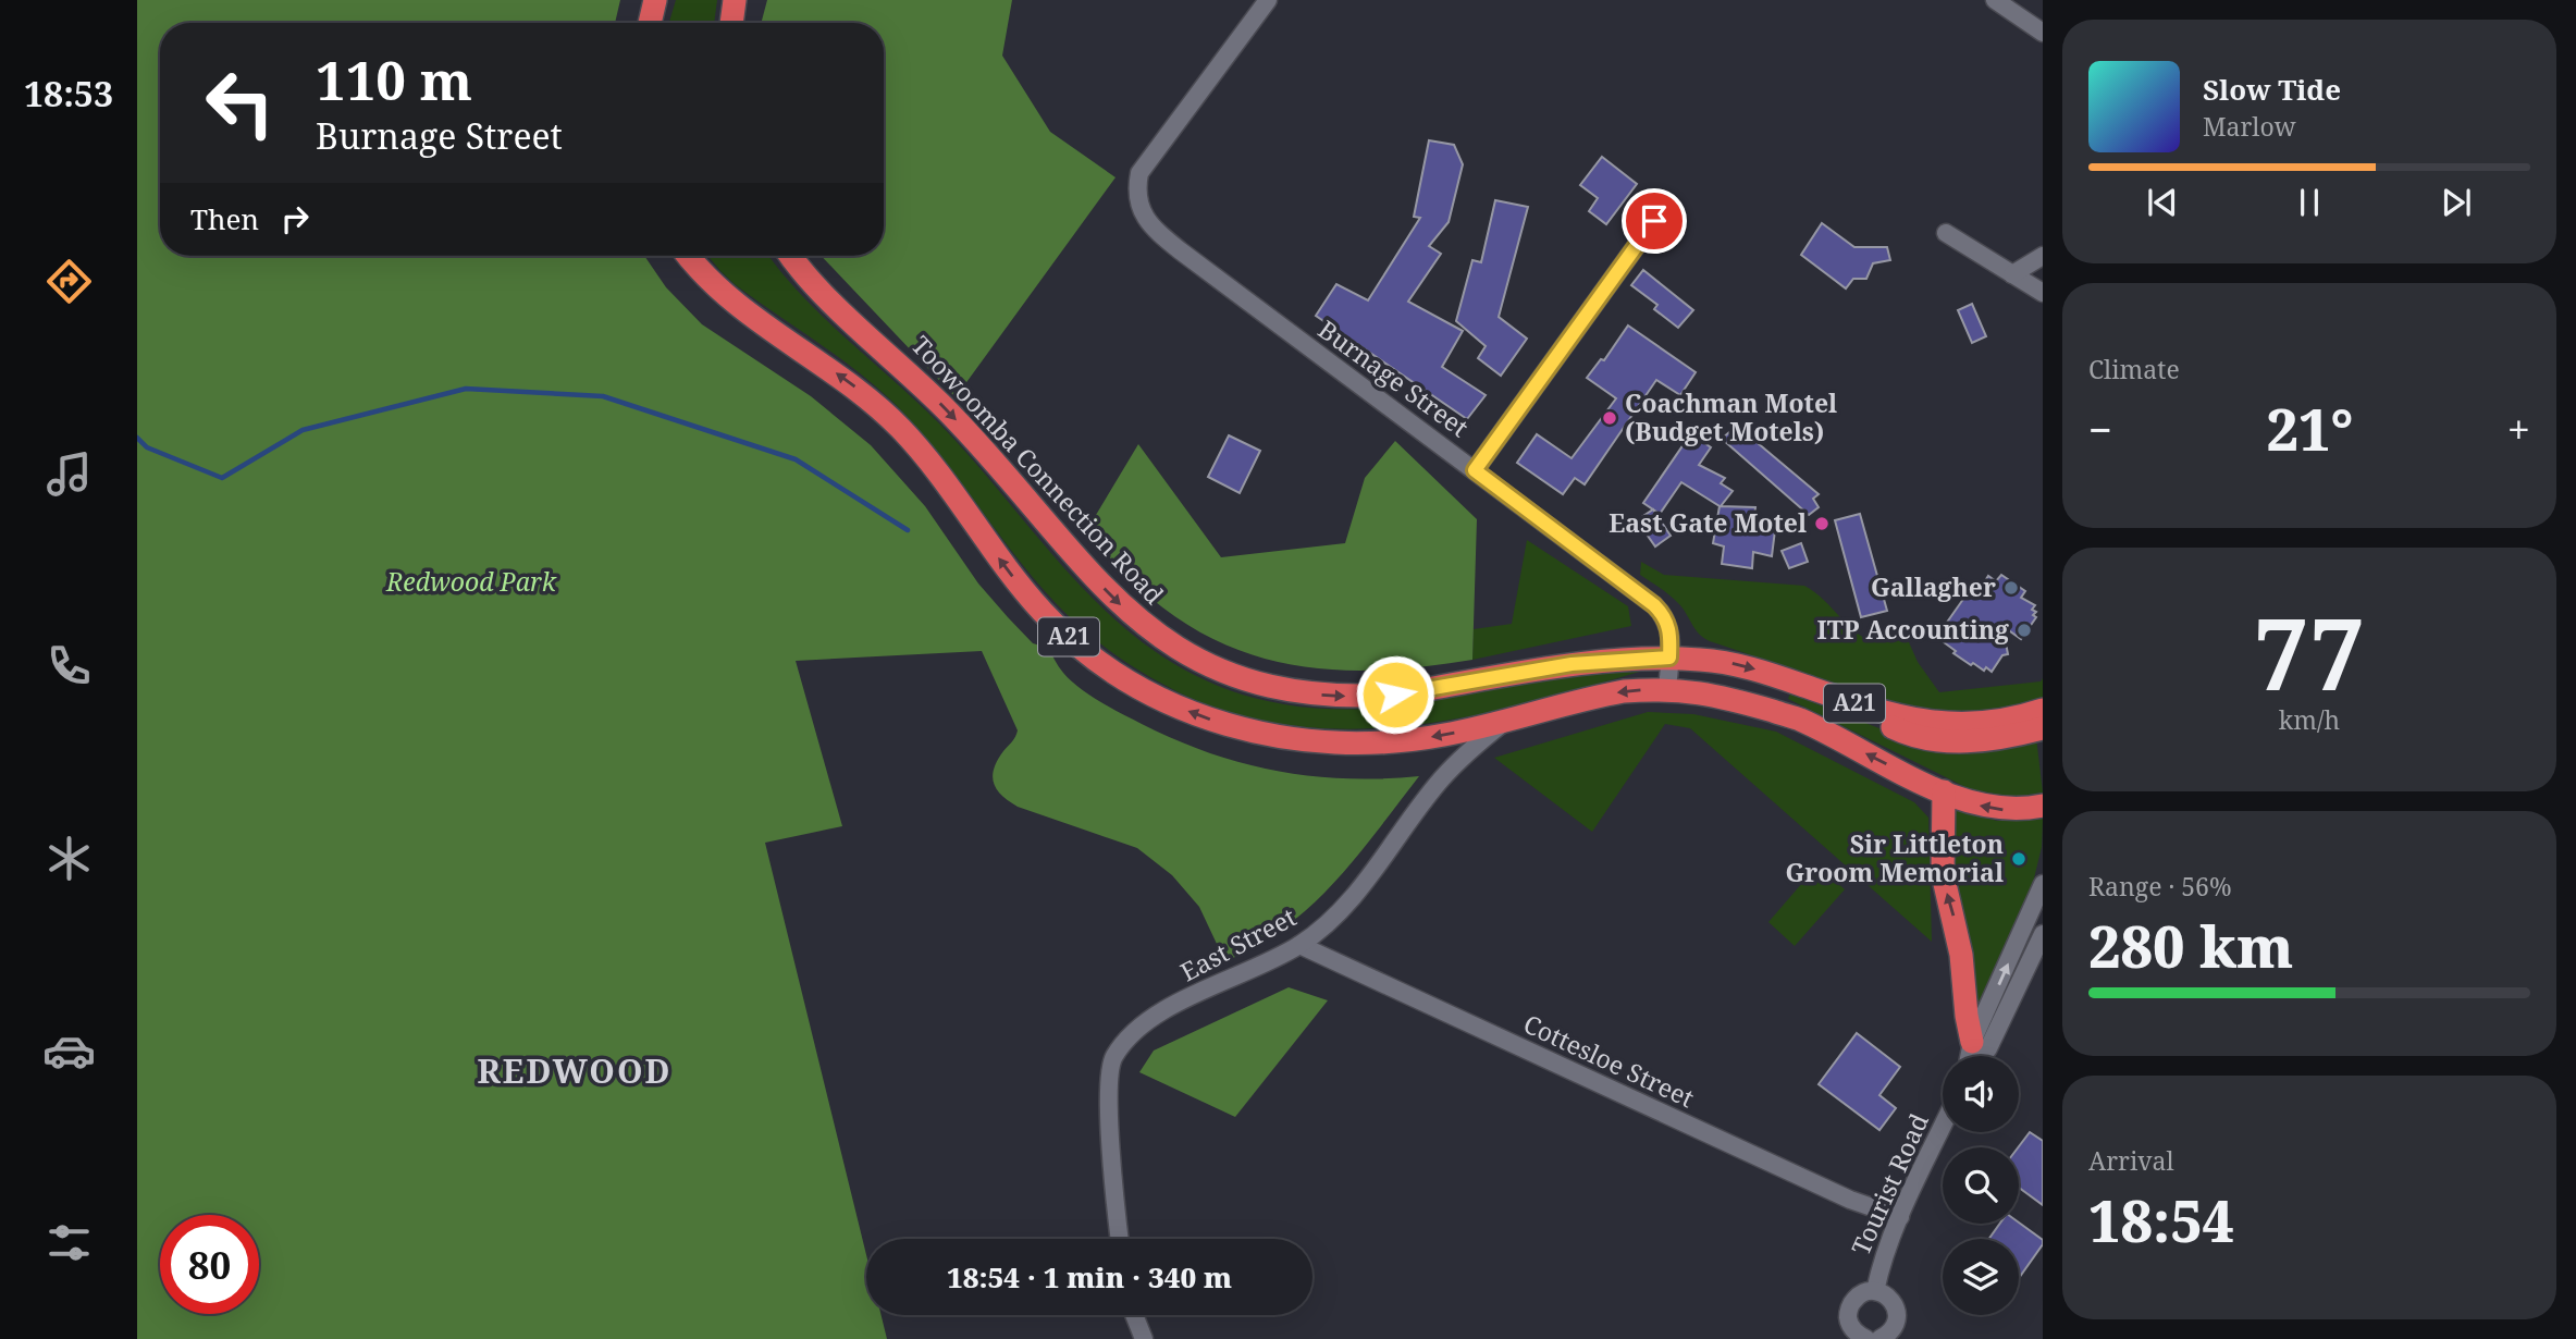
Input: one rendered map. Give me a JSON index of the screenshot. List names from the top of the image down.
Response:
{
  "streets": {
    "highway": ["Toowoomba Connection Road", "A21"],
    "street": [
      "Burnage Street",
      "East Street",
      "Cottesloe Street",
      "Tourist Road"
    ]
  },
  "crossings": [
    ["Burnage Street", "Toowoomba Connection Road"],
    ["Burnage Street", "A21"],
    ["A21", "East Street"],
    ["East Street", "Cottesloe Street"],
    ["Cottesloe Street", "Tourist Road"]
  ],
  "districts": ["REDWOOD"],
  "parks": ["Redwood Park"],
  "places": [
    "Coachman Motel (Budget Motels)",
    "East Gate Motel",
    "Gallagher",
    "ITP Accounting",
    "Sir Littleton Groom Memorial"
  ],
  "page": {
    "tabs": "18:53",
    "turn": ["110 m", "Burnage Street"],
    "song": ["Slow Tide", "Marlow"],
    "then": "Then",
    "tile": [
      "Climate",
      ["77", "km/h"],
      ["Range · 56%", "280 km"],
      ["Arrival", "18:54"]
    ],
    "heat": ["−", "21°", "+"],
    "limit": "80",
    "trip": "18:54 · 1 min · 340 m"
  }
}
